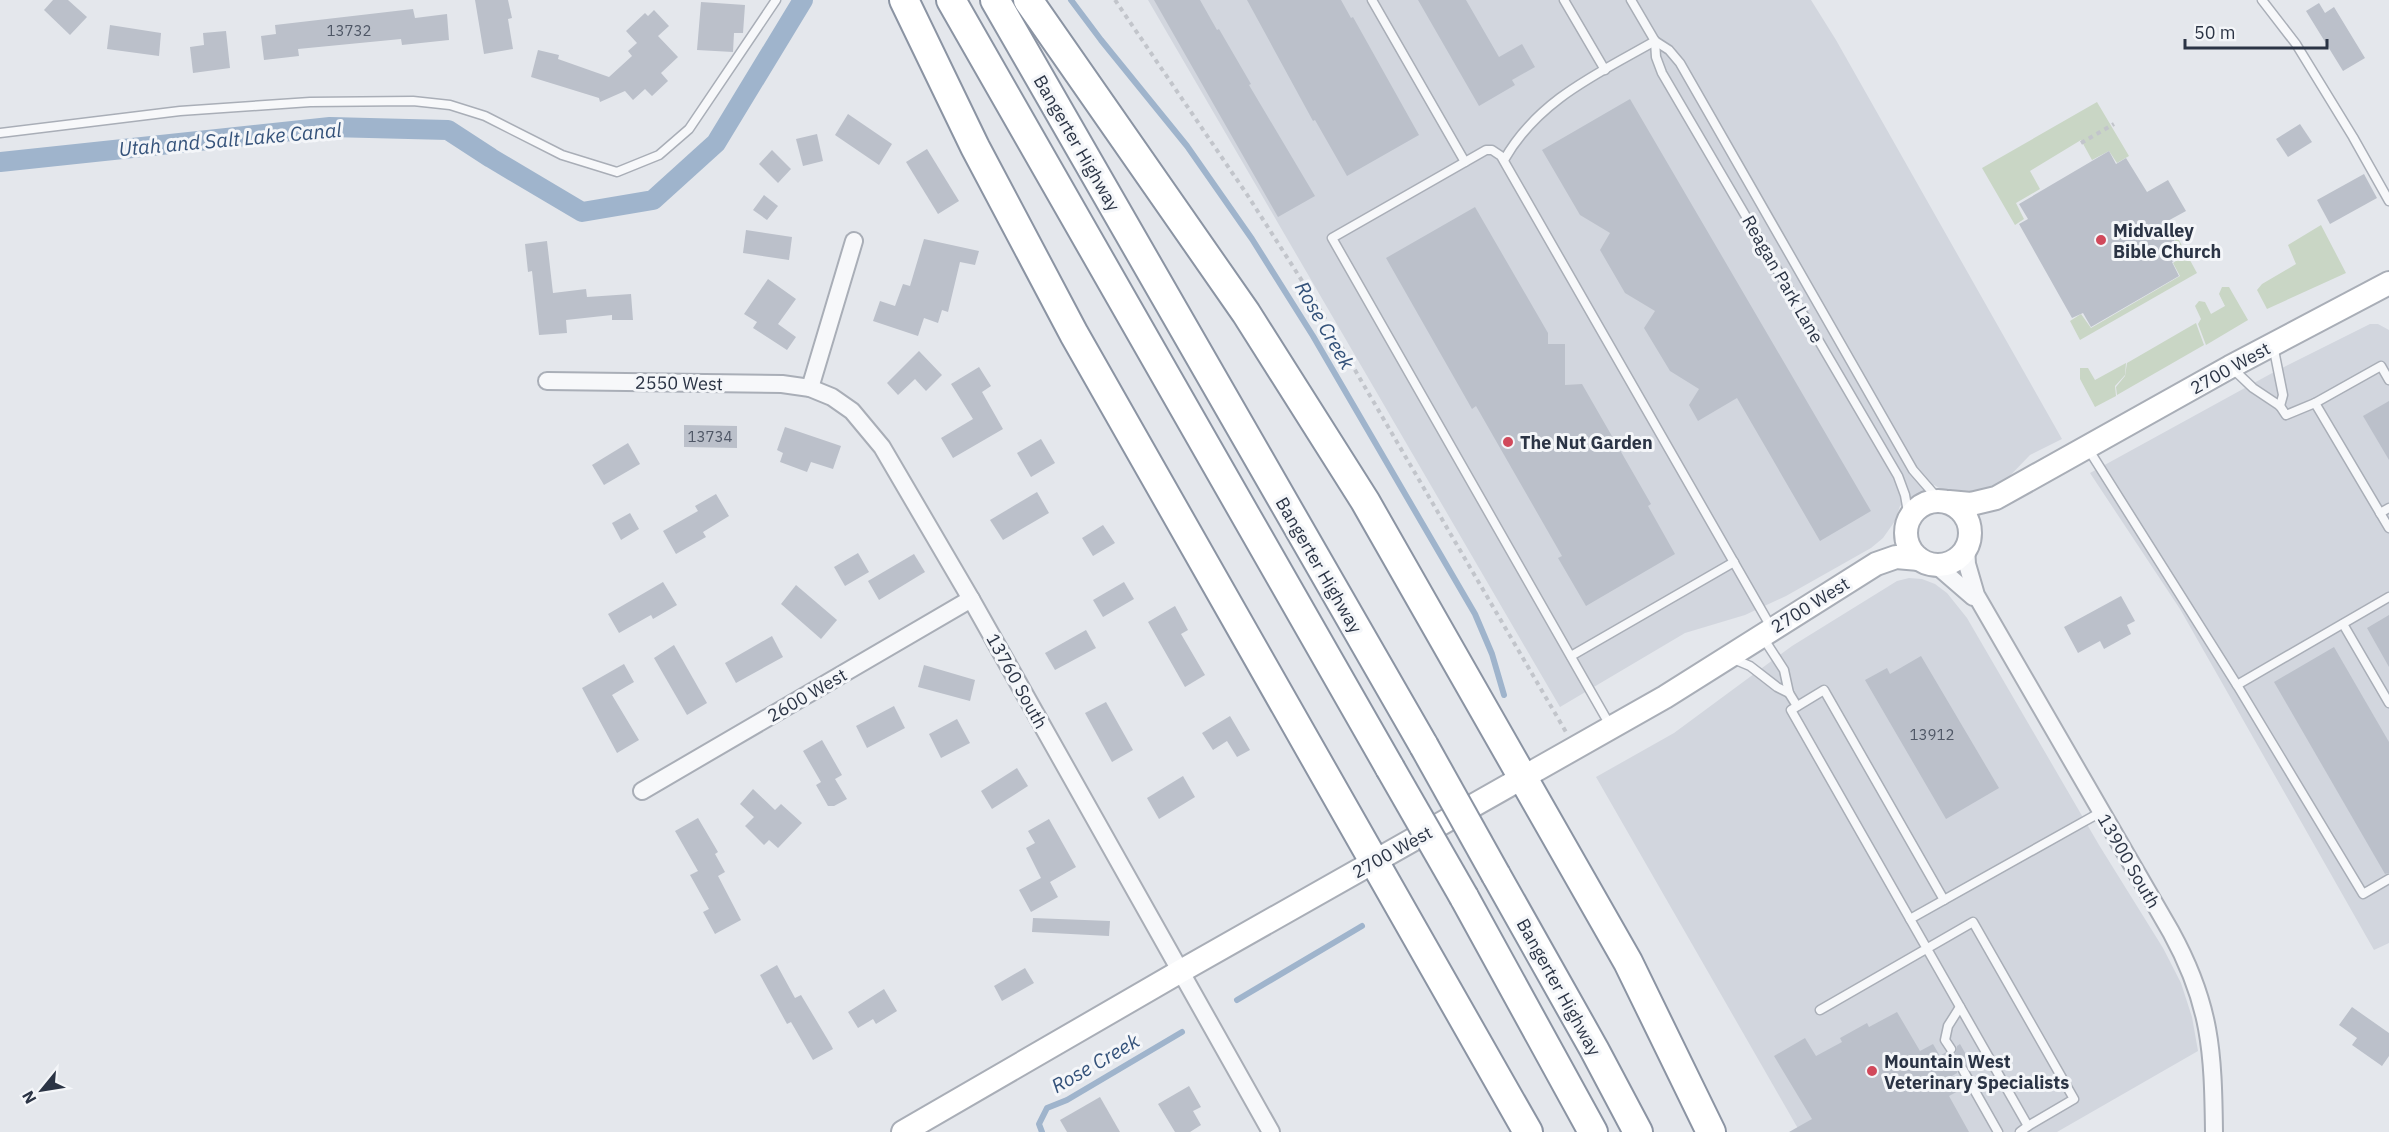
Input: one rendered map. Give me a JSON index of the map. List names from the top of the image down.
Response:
{
  "streets": {
    "highway": ["Bangerter Highway"],
    "main road": ["2700 West"],
    "street": [
      "2550 West",
      "13760 South",
      "2600 West",
      "13900 South"
    ],
    "lane": ["Reagan Park Lane"]
  },
  "crossings": [
    ["Reagan Park Lane", "2700 West"],
    ["Reagan Park Lane", "13900 South"],
    ["2700 West", "13760 South"],
    ["2700 West", "13900 South"],
    ["2550 West", "13760 South"],
    ["13760 South", "2600 West"]
  ],
  "water": ["Utah and Salt Lake Canal", "Rose Creek"],
  "places": ["Midvalley Bible Church", "The Nut Garden", "Mountain West Veterinary Specialists"],
  "house_numbers": ["13732", "13734", "13912"],
  "scale_bar": "50 m",
  "north": "bottom left"
}
